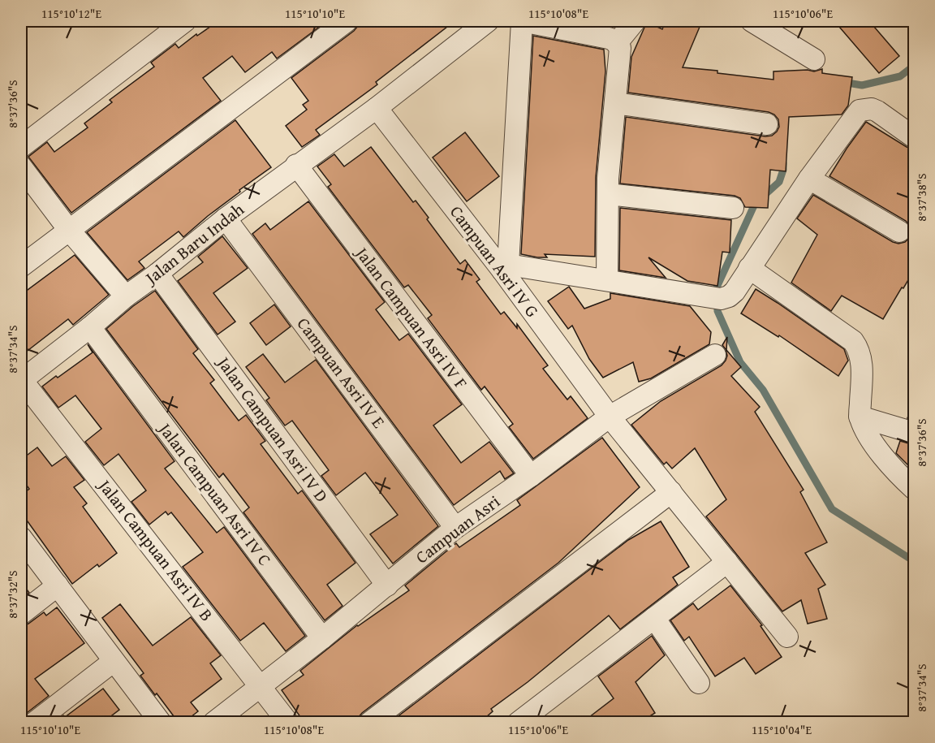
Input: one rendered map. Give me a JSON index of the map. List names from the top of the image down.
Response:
{
  "streets": {
    "street": [
      "Jalan Baru Indah",
      "Campuan Asri IV G",
      "Jalan Campuan Asri IV F",
      "Campuan Asri IV E",
      "Jalan Campuan Asri IV D",
      "Jalan Campuan Asri IV C",
      "Campuan Asri",
      "Jalan Campuan Asri IV B"
    ]
  },
  "crossings": [
    ["Jalan Baru Indah", "Campuan Asri IV G"],
    ["Jalan Baru Indah", "Jalan Campuan Asri IV F"],
    ["Jalan Baru Indah", "Campuan Asri IV E"],
    ["Jalan Baru Indah", "Jalan Campuan Asri IV D"],
    ["Jalan Baru Indah", "Jalan Campuan Asri IV C"],
    ["Jalan Baru Indah", "Jalan Campuan Asri IV B"],
    ["Campuan Asri IV G", "Campuan Asri"],
    ["Jalan Campuan Asri IV F", "Campuan Asri"],
    ["Campuan Asri IV E", "Campuan Asri"],
    ["Jalan Campuan Asri IV D", "Campuan Asri"],
    ["Jalan Campuan Asri IV C", "Campuan Asri"],
    ["Campuan Asri", "Jalan Campuan Asri IV B"]
  ],
  "coordinates": [
    "115°10'12\"E",
    "115°10'10\"E",
    "115°10'08\"E",
    "115°10'06\"E",
    "8°37'36\"S",
    "8°37'38\"S",
    "8°37'34\"S",
    "8°37'32\"S",
    "115°10'04\"E"
  ]
}
